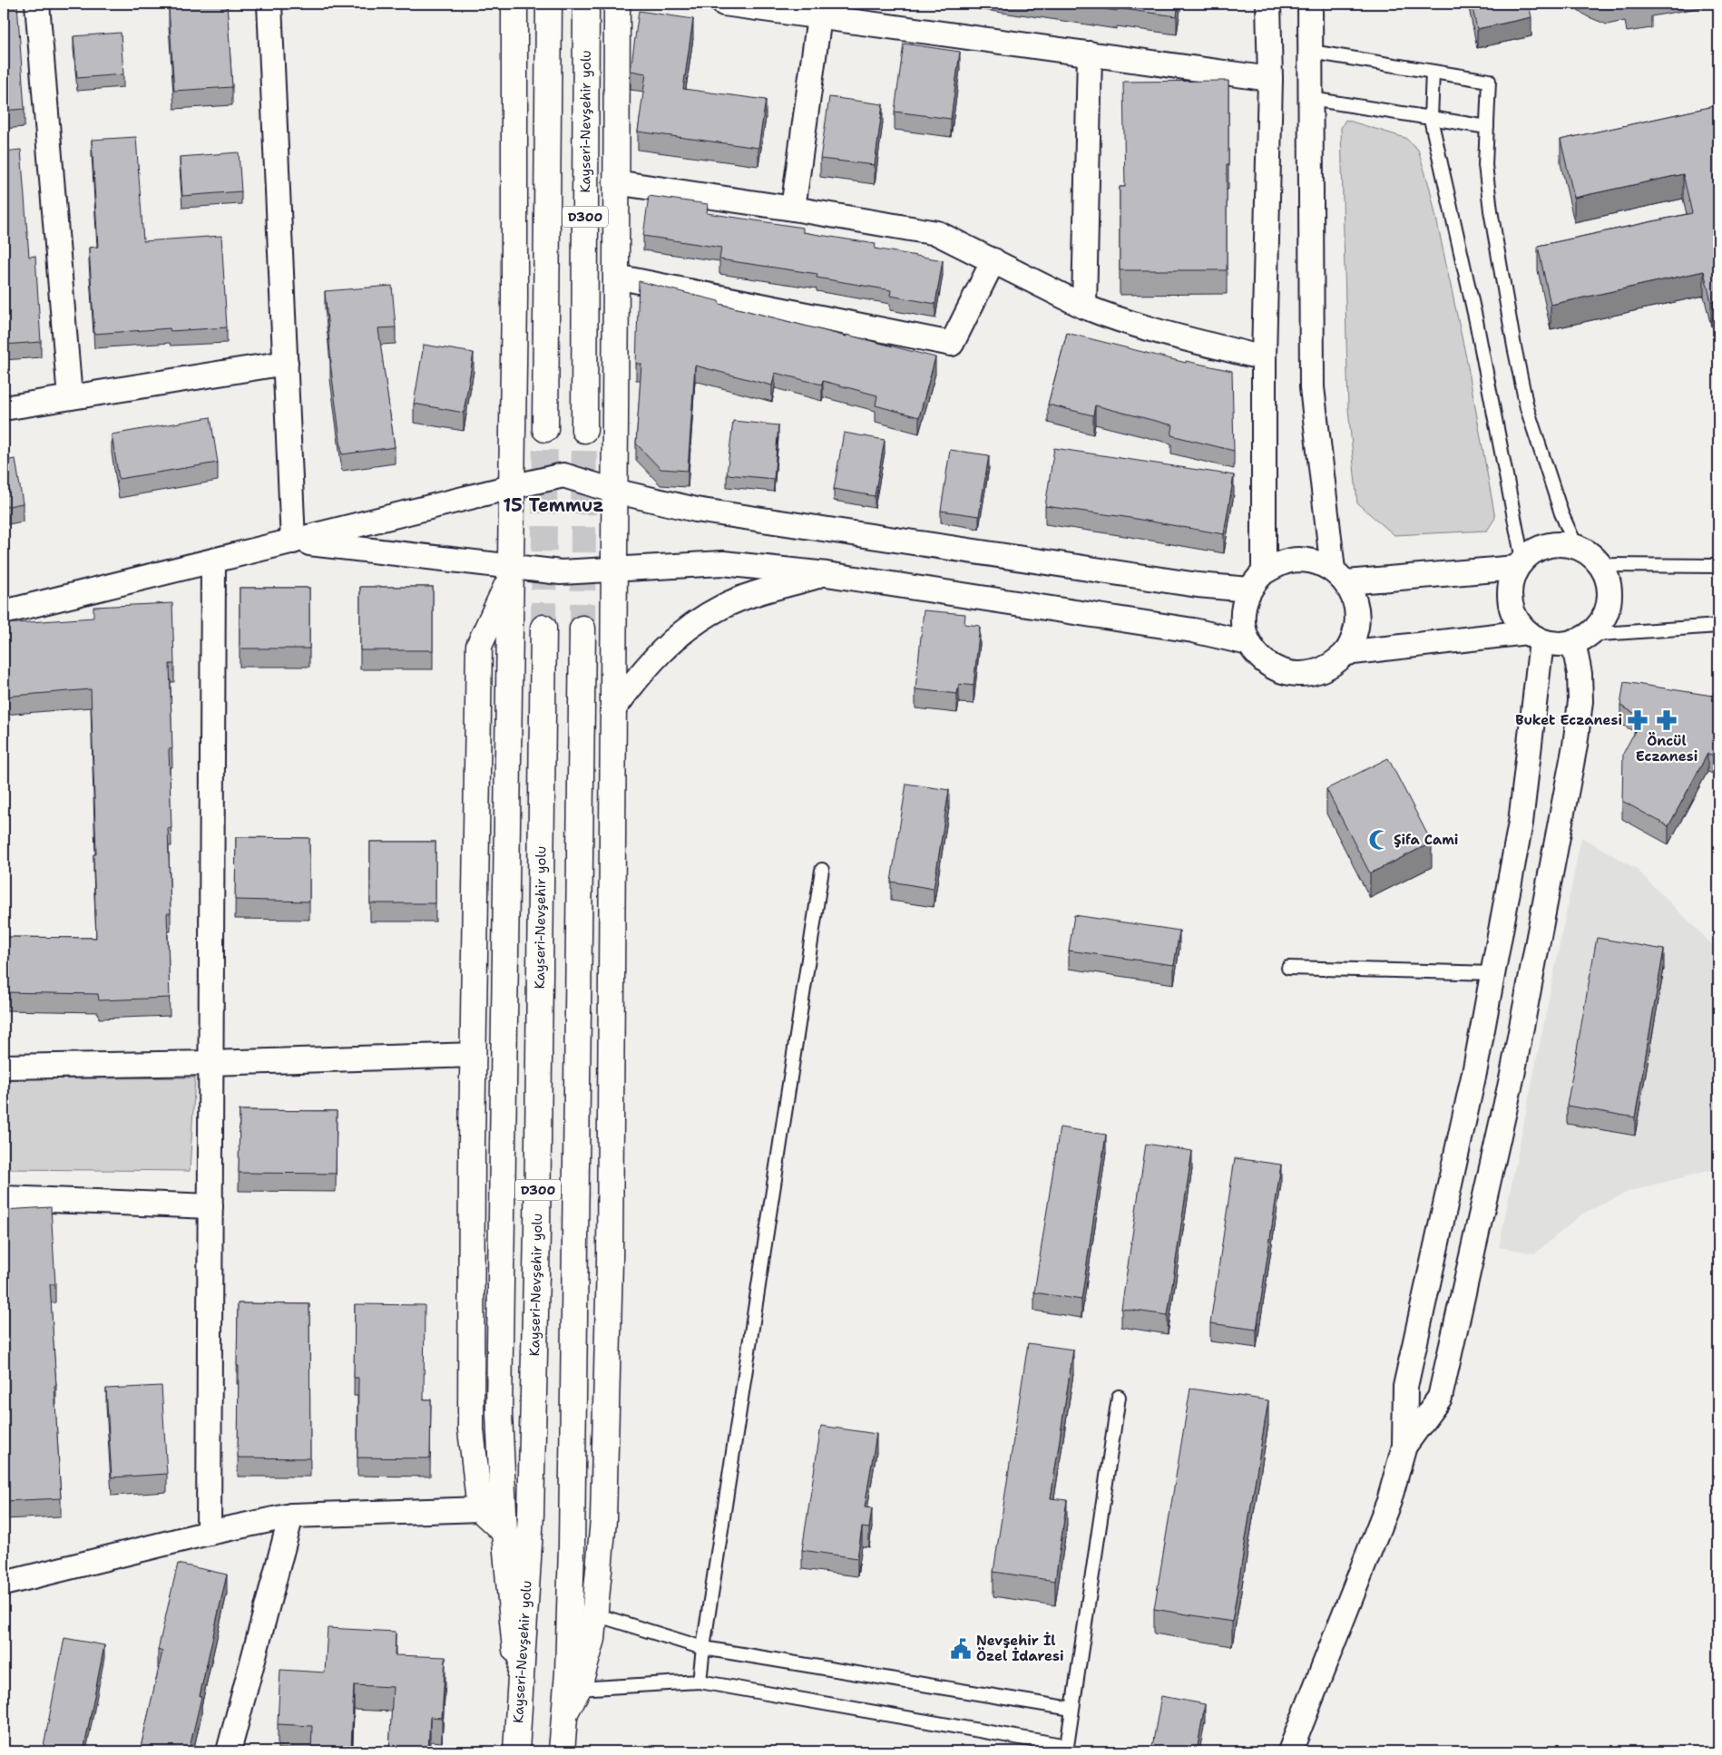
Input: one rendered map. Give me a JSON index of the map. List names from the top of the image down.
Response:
{
  "streets": {
    "main road": ["Kayseri-Nevşehir yolu", "D300"]
  },
  "districts": ["15 Temmuz"],
  "places": {
    "pharmacy": ["Buket Eczanesi", "Öncül Eczanesi"],
    "mosque": ["Şifa Cami"],
    "public building": ["Nevşehir İl Özel İdaresi"]
  }
}
